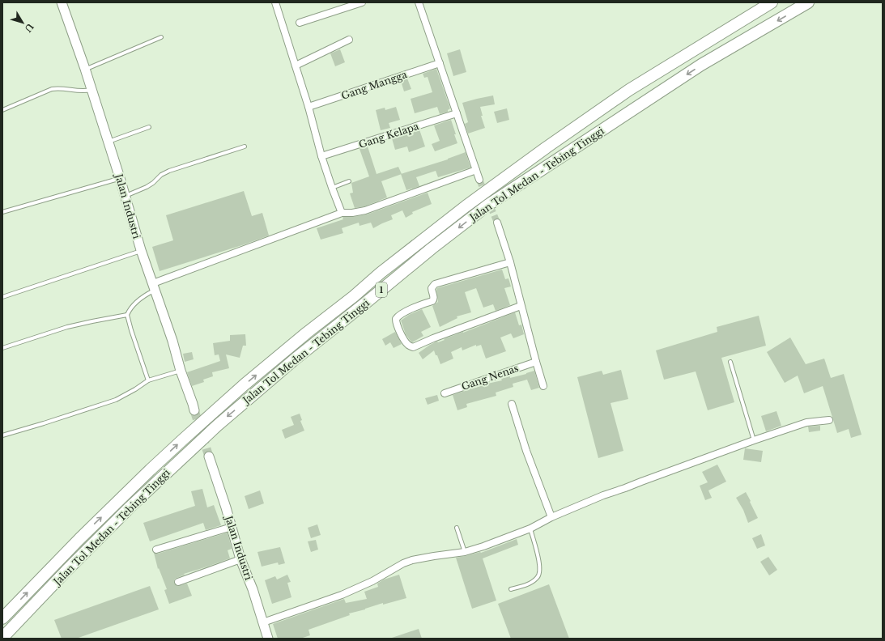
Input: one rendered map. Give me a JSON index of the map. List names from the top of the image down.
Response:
{
  "streets": {
    "highway": ["Jalan Tol Medan - Tebing Tinggi", "1"],
    "street": [
      "Gang Mangga",
      "Gang Kelapa",
      "Jalan Industri",
      "Gang Nenas"
    ]
  },
  "north": "bottom right"
}
